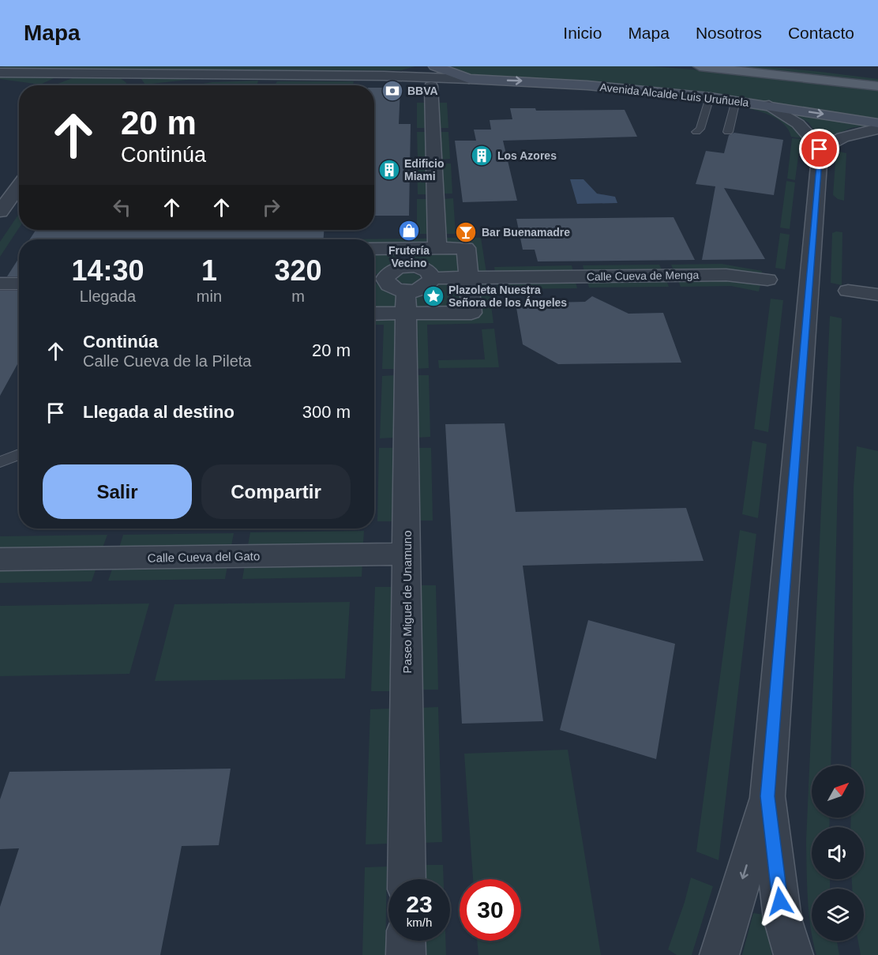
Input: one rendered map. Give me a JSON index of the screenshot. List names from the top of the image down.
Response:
{
  "streets": {
    "street": [
      "Avenida Alcalde Luis Uruñuela",
      "Calle Cueva de Menga",
      "Calle Cueva del Gato",
      "Paseo Miguel de Unamuno"
    ]
  },
  "crossings": [
    ["Calle Cueva del Gato", "Paseo Miguel de Unamuno"]
  ],
  "places": {
    "bank": ["BBVA"],
    "building": ["Los Azores", "Edificio Miami"],
    "shop": ["Frutería Vecino"],
    "bar": ["Bar Buenamadre"],
    "place": ["Plazoleta Nuestra Señora de los Ángeles"]
  },
  "north": "top right",
  "page": {
    "header": "Mapa",
    "nav": [
      "Inicio",
      "Mapa",
      "Nosotros",
      "Contacto"
    ],
    "turn": ["20 m", "Continúa"],
    "eta": [
      "14:30",
      "Llegada",
      "1",
      "min",
      "320",
      "m"
    ],
    "list": [
      {
        "name": "Continúa",
        "note": "Calle Cueva de la Pileta",
        "value": "20 m"
      },
      {
        "name": "Llegada al destino",
        "value": "300 m"
      }
    ],
    "buttons": ["Salir", "Compartir"],
    "speed": "23 km/h",
    "limit": "30"
  }
}
